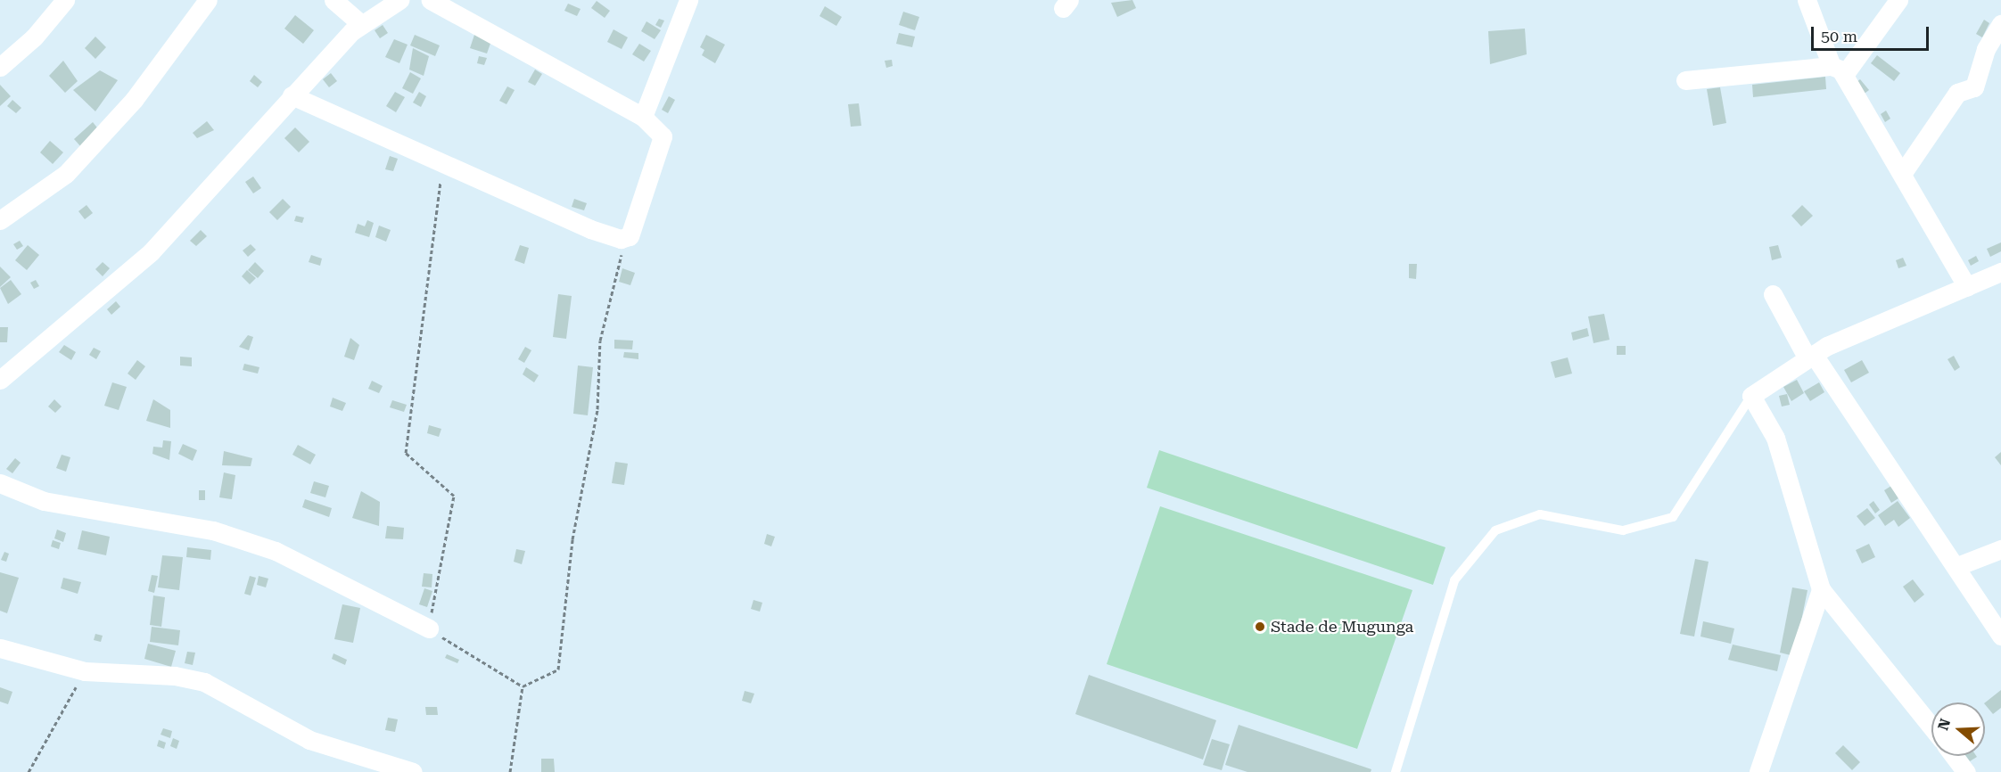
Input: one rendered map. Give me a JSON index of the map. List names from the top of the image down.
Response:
{
  "places": ["Stade de Mugunga"],
  "scale_bar": "50 m",
  "north": "left"
}
